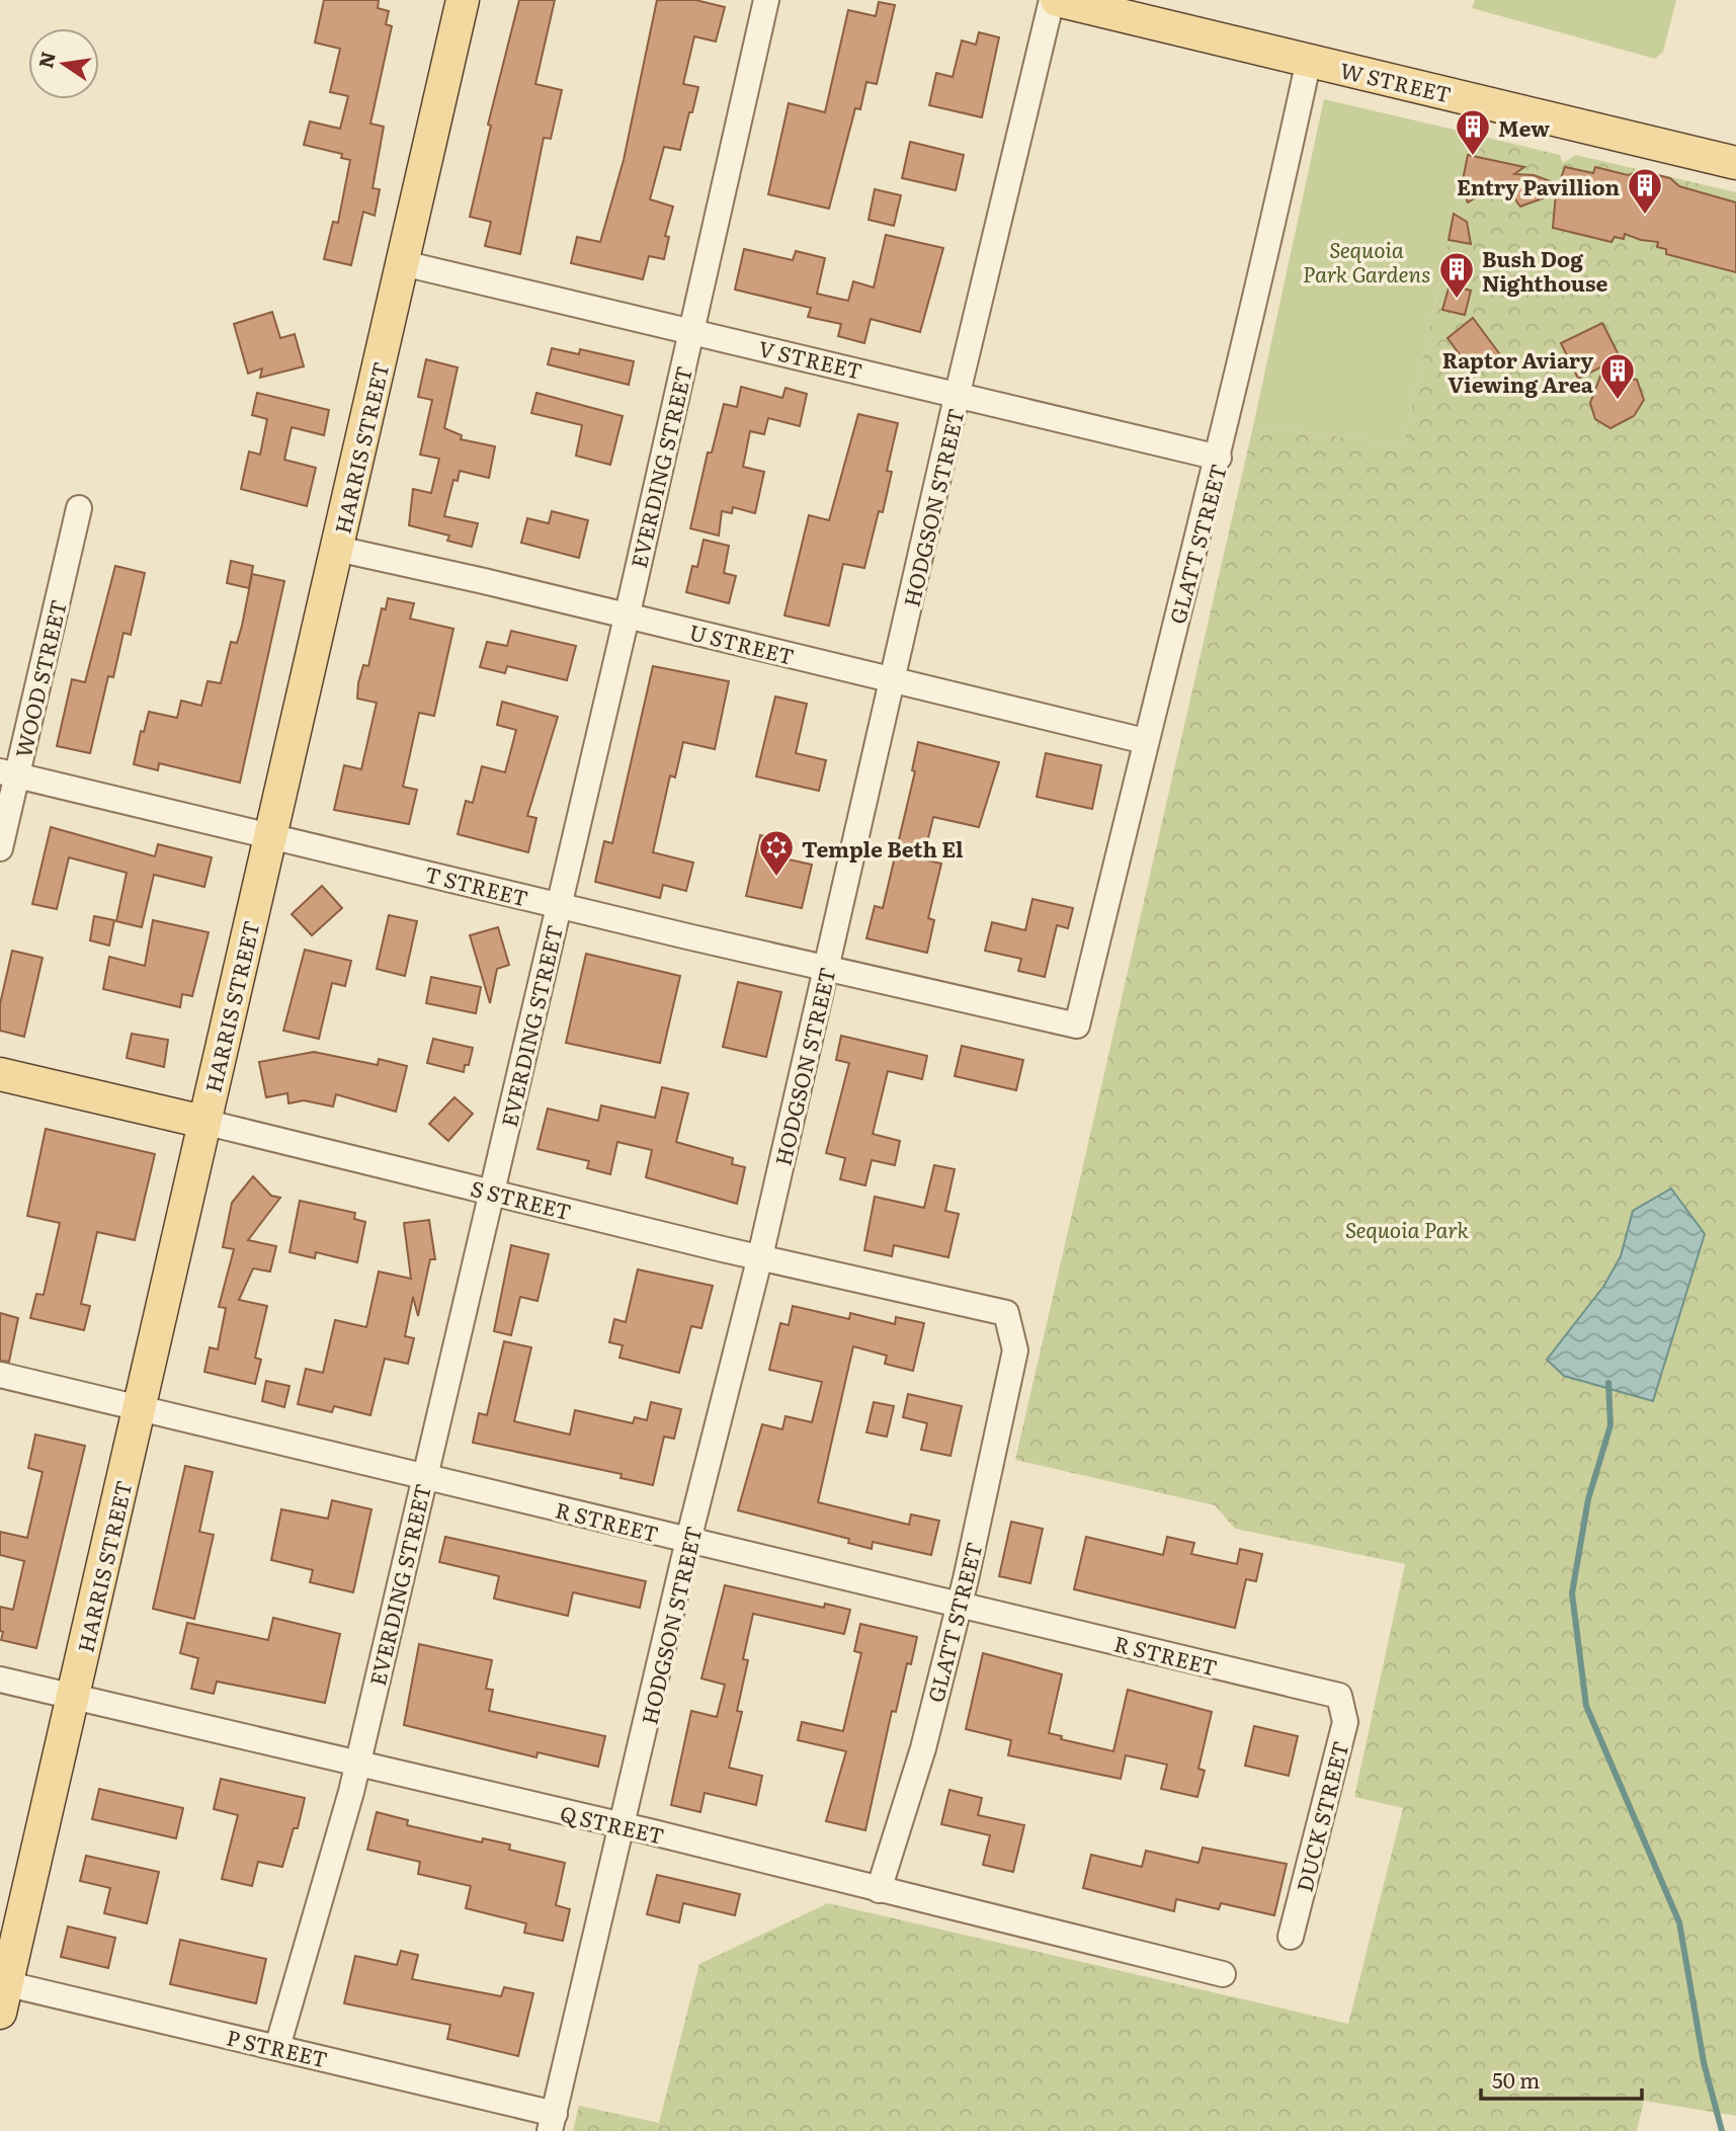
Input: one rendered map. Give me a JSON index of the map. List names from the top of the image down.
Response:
{
  "streets": {
    "main road": ["W STREET", "HARRIS STREET", "S STREET"],
    "street": [
      "V STREET",
      "EVERDING STREET",
      "HODGSON STREET",
      "GLATT STREET",
      "U STREET",
      "WOOD STREET",
      "T STREET",
      "R STREET",
      "DUCK STREET",
      "Q STREET",
      "P STREET"
    ]
  },
  "crossings": [
    ["W STREET", "HODGSON STREET"],
    ["W STREET", "GLATT STREET"],
    ["V STREET", "HARRIS STREET"],
    ["V STREET", "EVERDING STREET"],
    ["V STREET", "HODGSON STREET"],
    ["V STREET", "GLATT STREET"],
    ["HARRIS STREET", "U STREET"],
    ["HARRIS STREET", "T STREET"],
    ["HARRIS STREET", "S STREET"],
    ["HARRIS STREET", "R STREET"],
    ["HARRIS STREET", "Q STREET"],
    ["HARRIS STREET", "P STREET"],
    ["EVERDING STREET", "U STREET"],
    ["EVERDING STREET", "T STREET"],
    ["EVERDING STREET", "S STREET"],
    ["EVERDING STREET", "R STREET"],
    ["EVERDING STREET", "Q STREET"],
    ["EVERDING STREET", "P STREET"],
    ["HODGSON STREET", "U STREET"],
    ["HODGSON STREET", "T STREET"],
    ["HODGSON STREET", "S STREET"],
    ["HODGSON STREET", "R STREET"],
    ["HODGSON STREET", "Q STREET"],
    ["HODGSON STREET", "P STREET"],
    ["GLATT STREET", "U STREET"],
    ["GLATT STREET", "T STREET"],
    ["GLATT STREET", "S STREET"],
    ["GLATT STREET", "R STREET"],
    ["GLATT STREET", "Q STREET"],
    ["WOOD STREET", "T STREET"],
    ["R STREET", "DUCK STREET"]
  ],
  "parks": ["Sequoia Park Gardens", "Sequoia Park"],
  "places": {
    "building": [
      "Mew",
      "Entry Pavillion",
      "Bush Dog Nighthouse",
      "Raptor Aviary Viewing Area"
    ],
    "synagogue": ["Temple Beth El"]
  },
  "scale_bar": "50 m",
  "north": "left"
}
